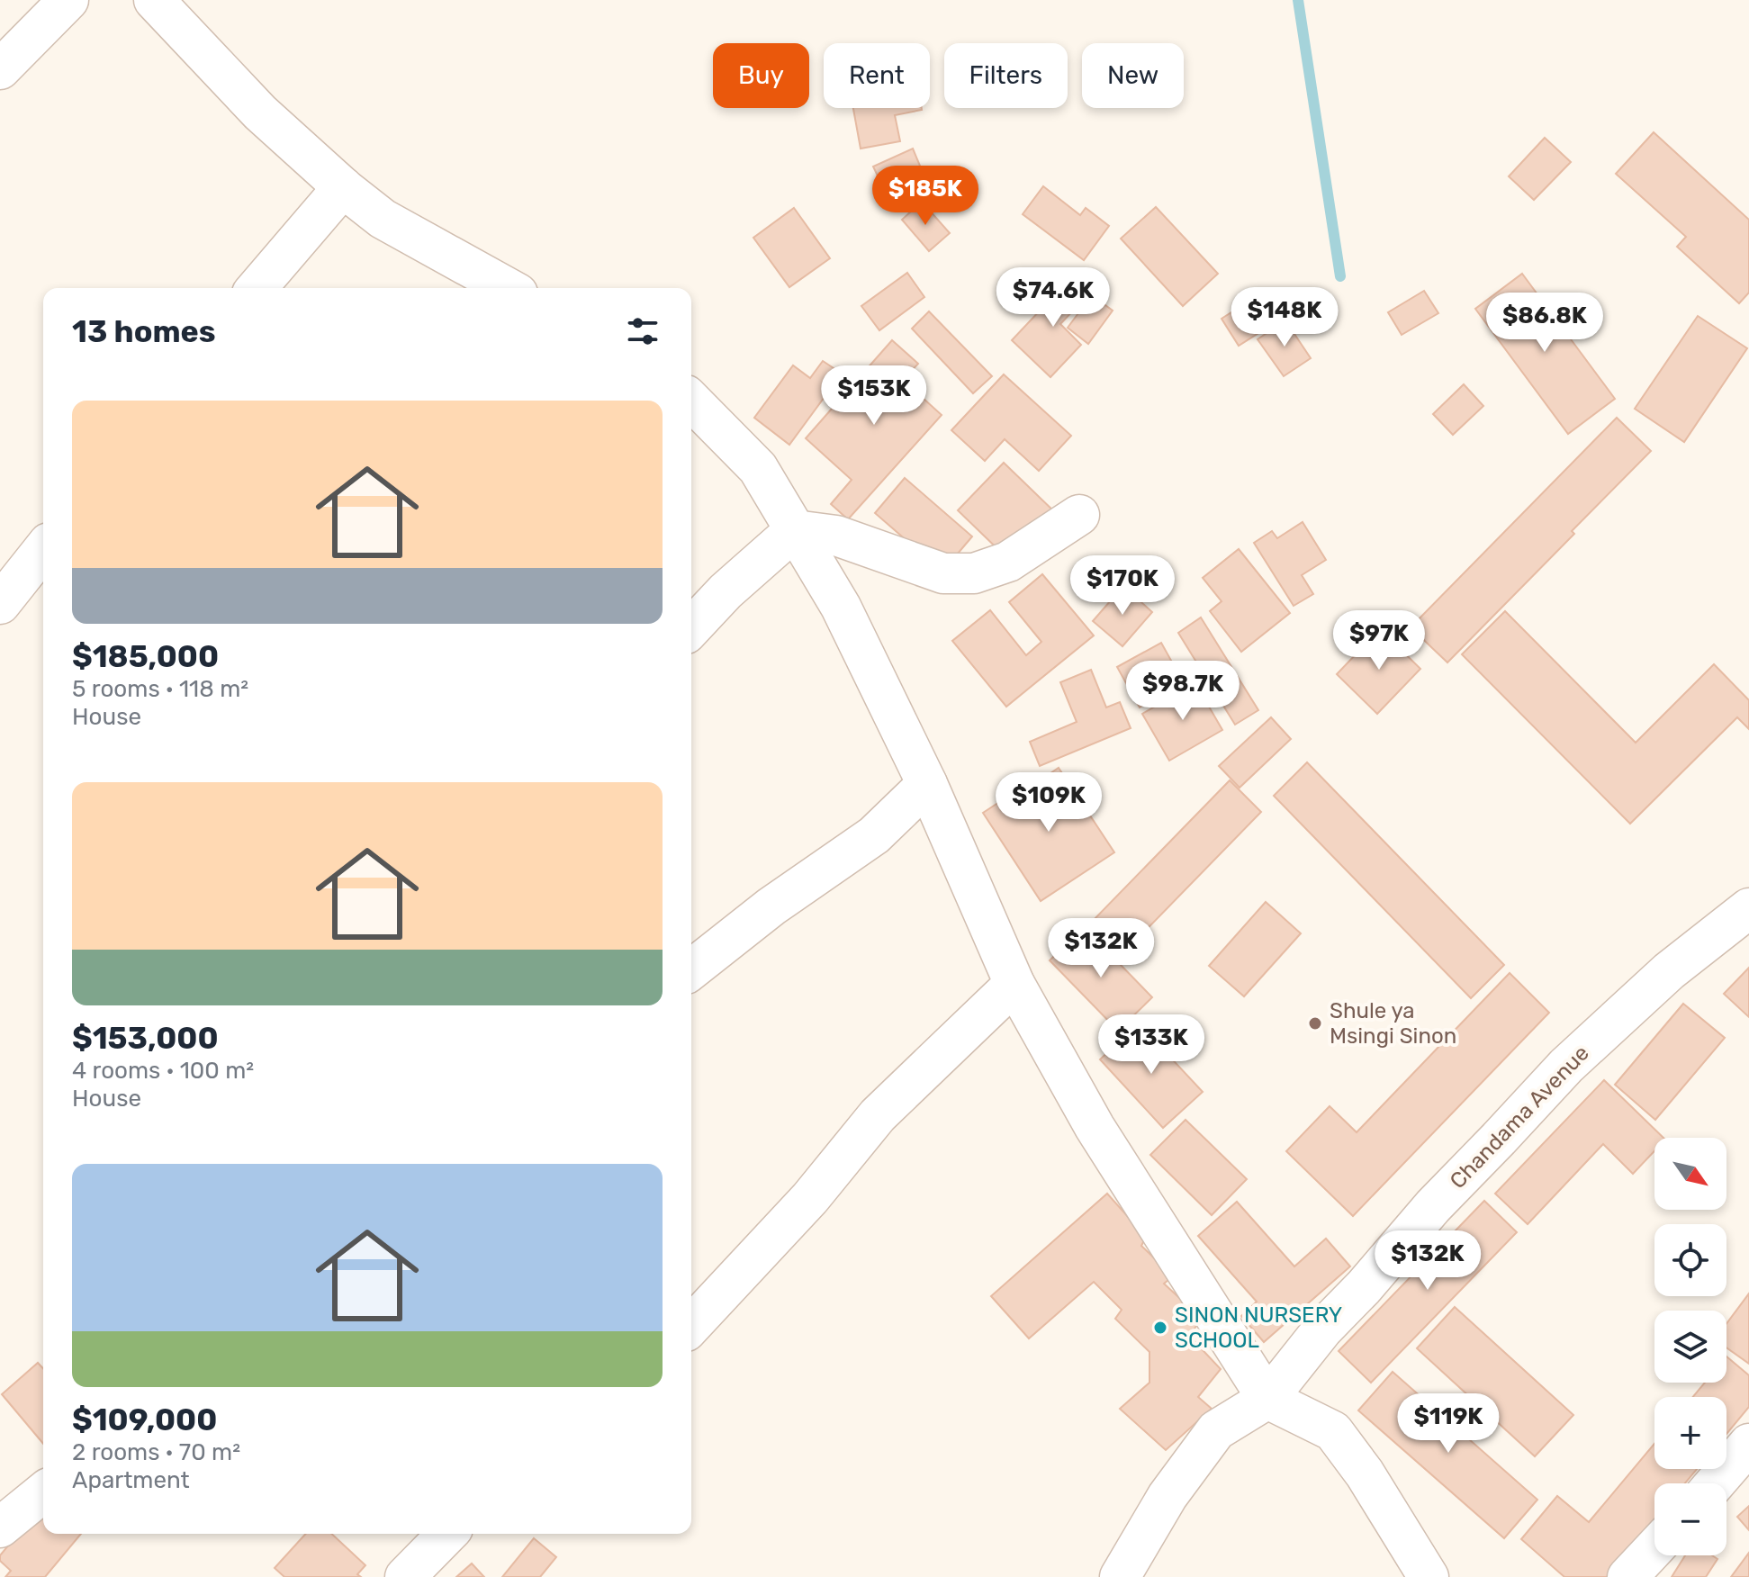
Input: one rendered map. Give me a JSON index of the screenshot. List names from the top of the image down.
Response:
{
  "streets": {
    "street": ["Chandama Avenue"]
  },
  "places": ["Shule ya Msingi Sinon", "SINON NURSERY SCHOOL"],
  "north": "bottom right",
  "page": {
    "chip": [
      "Buy",
      "Rent",
      "Filters",
      "New"
    ],
    "price": [
      "$185K",
      "$74.6K",
      "$148K",
      "$86.8K",
      "$153K",
      "$170K",
      "$97K",
      "$98.7K",
      "$109K",
      "$132K",
      "$133K",
      "$132K",
      "$119K"
    ],
    "heading": "13 homes",
    "list": [
      {
        "name": "$185,000",
        "note": "5 rooms · 118 m² · House"
      },
      {
        "name": "$153,000",
        "note": "4 rooms · 100 m² · House"
      },
      {
        "name": "$109,000",
        "note": "2 rooms · 70 m² · Apartment"
      }
    ],
    "map_buttons": ["+", "−"]
  }
}
